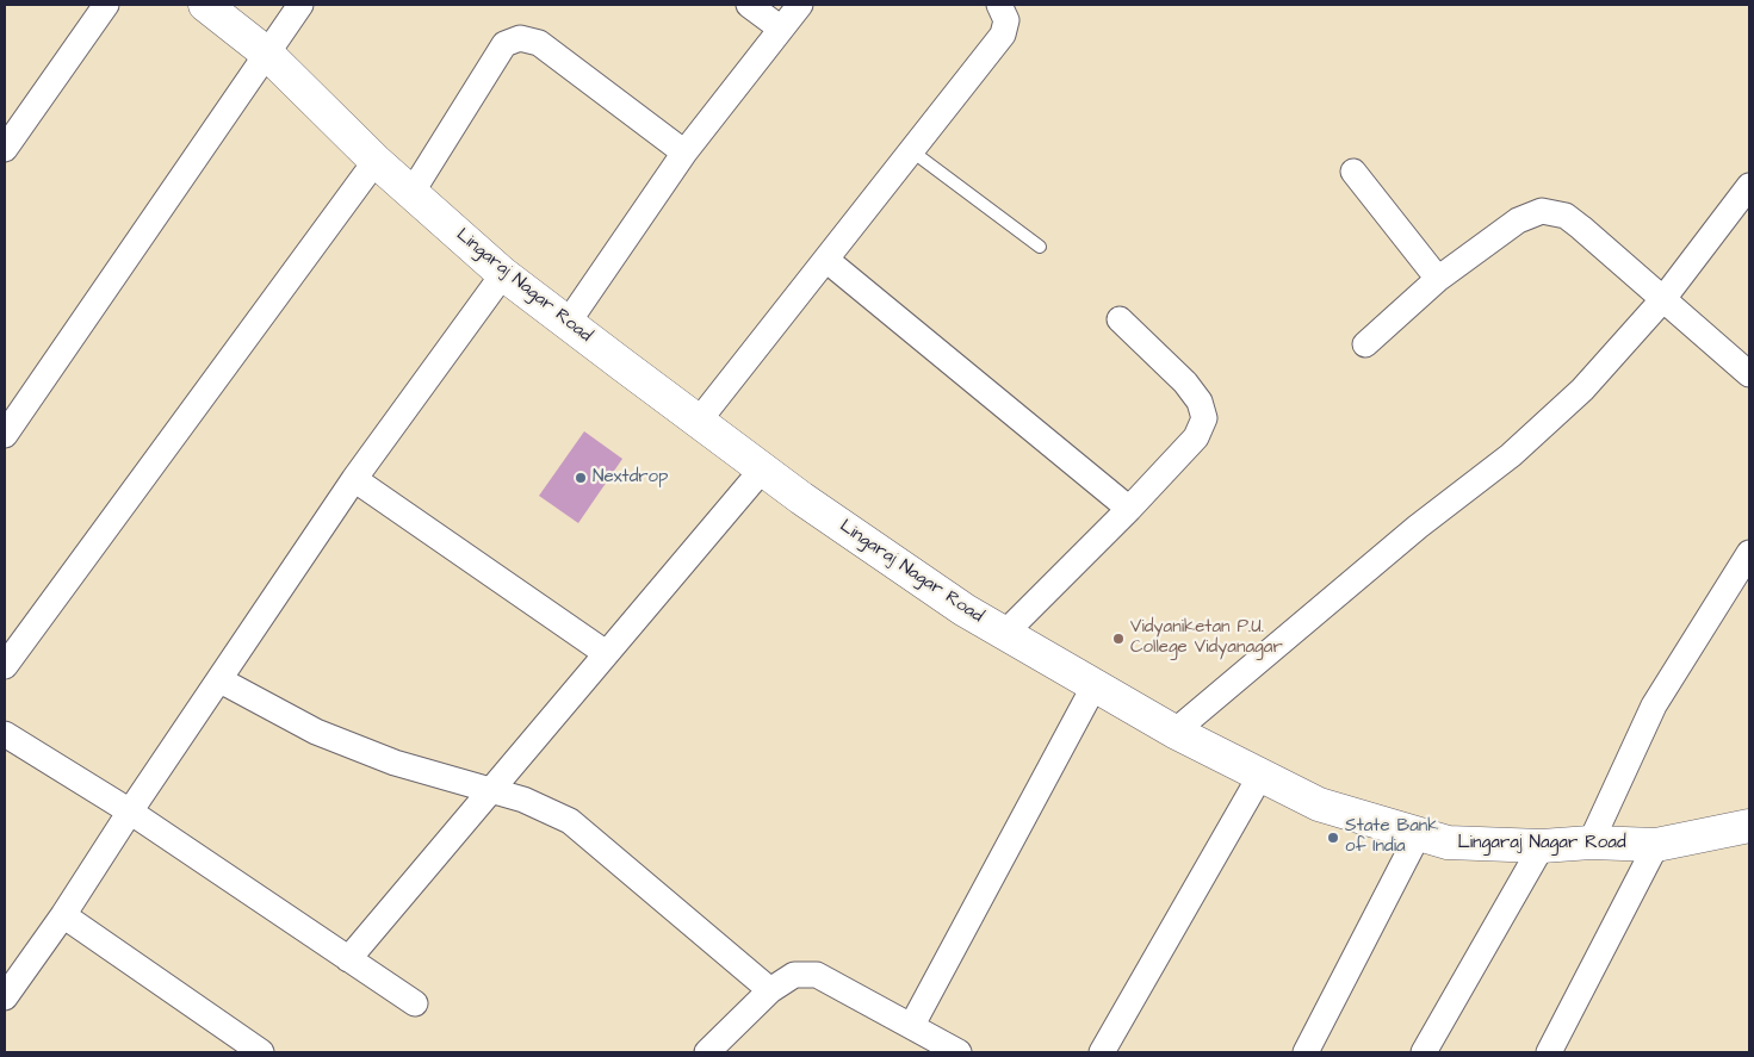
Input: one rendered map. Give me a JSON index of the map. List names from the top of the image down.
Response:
{
  "streets": {
    "street": ["Lingaraj Nagar Road"]
  },
  "places": ["Nextdrop", "Vidyaniketan P.U. College Vidyanagar", "State Bank of India"]
}
